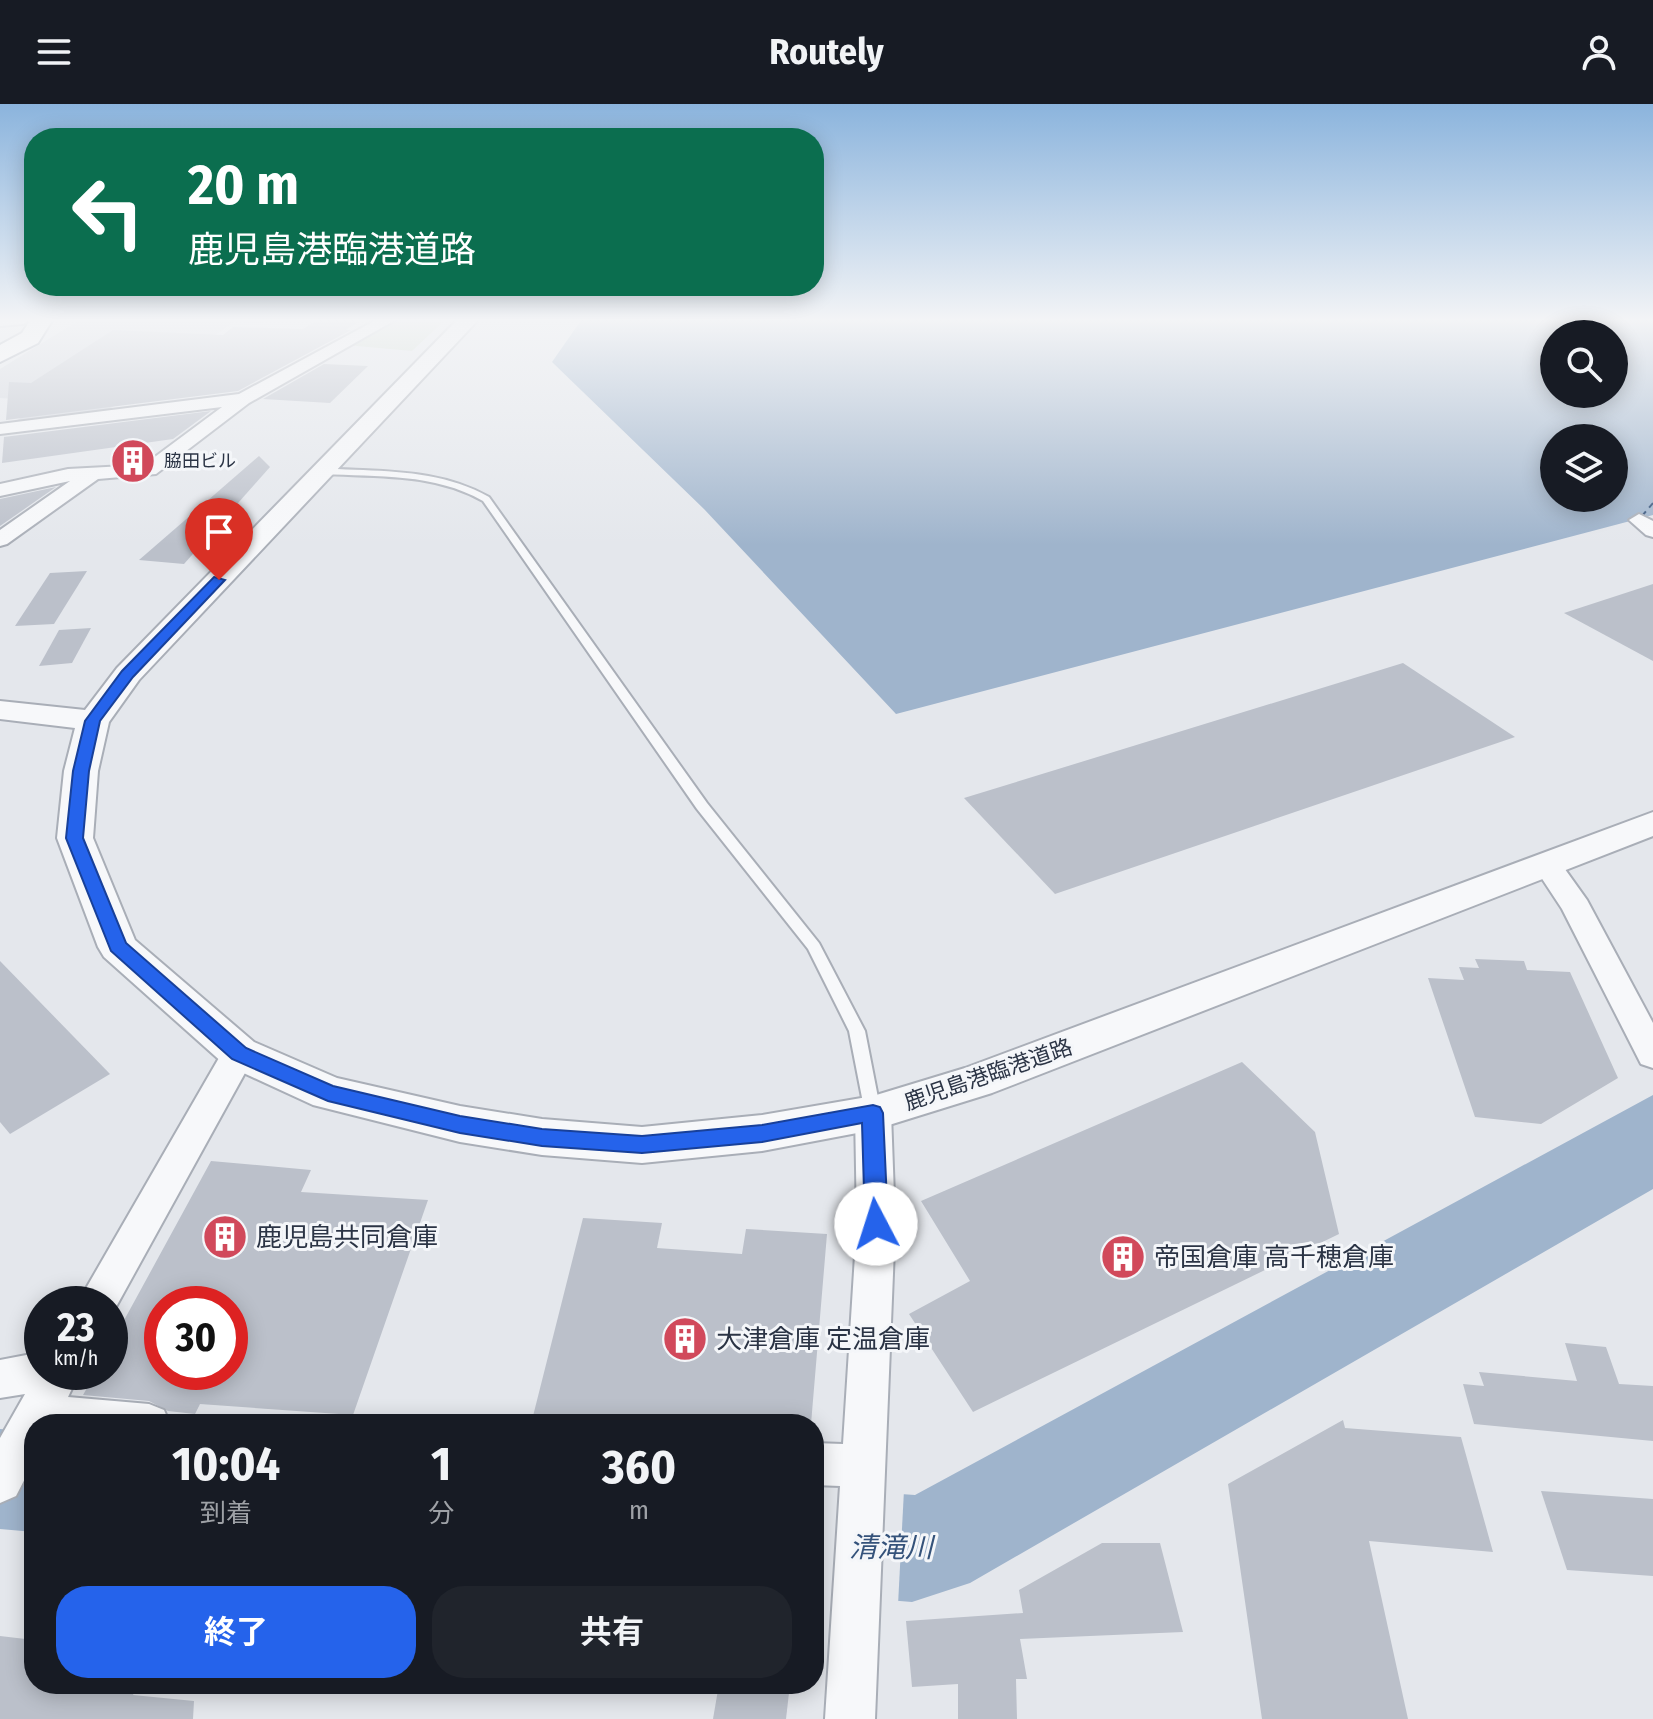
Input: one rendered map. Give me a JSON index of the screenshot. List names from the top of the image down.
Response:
{
  "streets": {
    "street": ["鹿児島港臨港道路"]
  },
  "water": ["清滝川"],
  "places": {
    "building": [
      "脇田ビル",
      "鹿児島共同倉庫",
      "帝国倉庫 高千穂倉庫",
      "大津倉庫 定温倉庫"
    ]
  },
  "page": {
    "header": "Routely",
    "turn": ["20 m", "鹿児島港臨港道路"],
    "speed": "23 km/h",
    "limit": "30",
    "eta": [
      "10:04",
      "到着",
      "1",
      "分",
      "360",
      "m"
    ],
    "buttons": ["終了", "共有"]
  }
}
